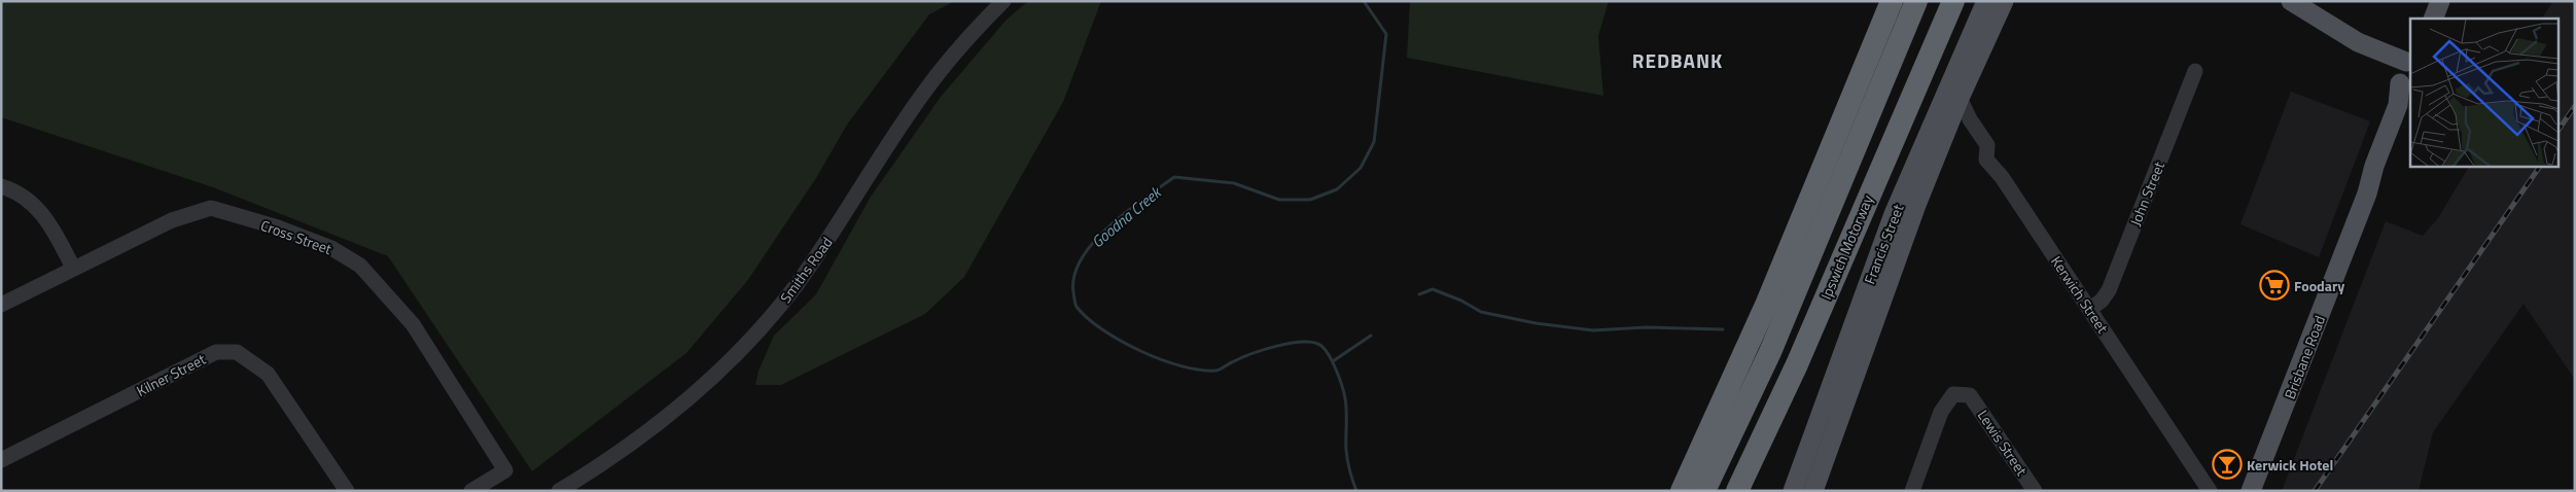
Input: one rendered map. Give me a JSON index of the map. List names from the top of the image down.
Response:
{
  "streets": {
    "highway": ["Ipswich Motorway"],
    "main road": ["Francis Street", "Brisbane Road"],
    "street": [
      "John Street",
      "Cross Street",
      "Smiths Road",
      "Kerwich Street",
      "Kilner Street",
      "Lewis Street"
    ]
  },
  "crossings": [
    ["John Street", "Kerwich Street"],
    ["Francis Street", "Kerwich Street"]
  ],
  "districts": ["REDBANK"],
  "water": ["Goodna Creek"],
  "places": {
    "supermarket": ["Foodary"],
    "bar": ["Kerwick Hotel"]
  }
}
